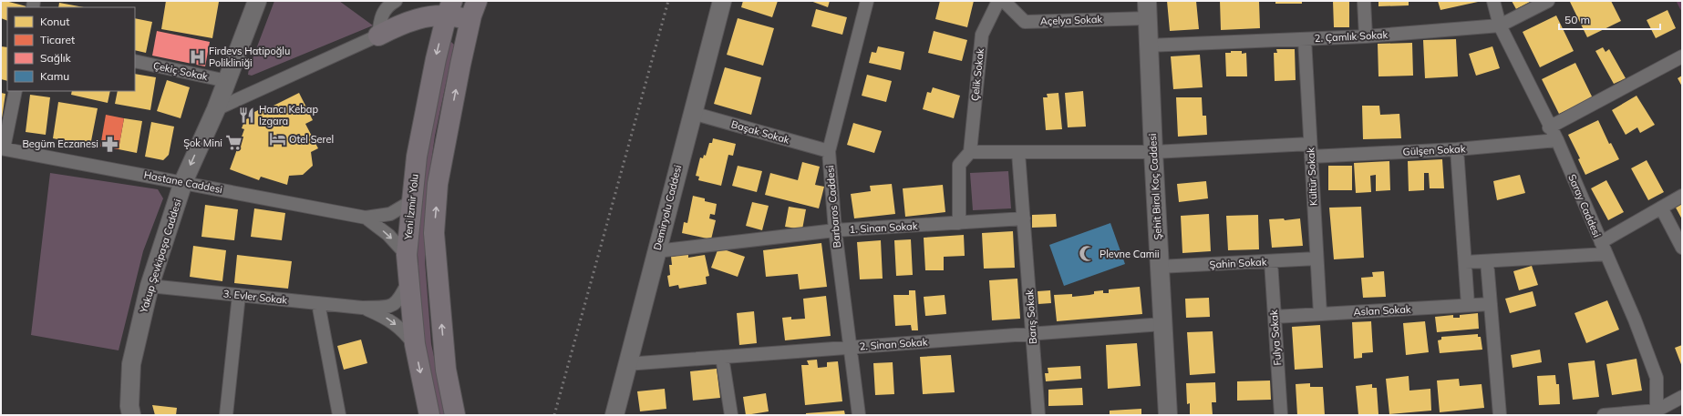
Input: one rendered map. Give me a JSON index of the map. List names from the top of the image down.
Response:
{
  "streets": {
    "highway": ["Yeni İzmir Yolu"],
    "main road": ["Şehit Birol Koç Caddesi", "Demiryolu Caddesi", "Yakup Şevkipaşa Caddesi"],
    "street": [
      "Açelya Sokak",
      "2. Çamlık Sokak",
      "Çekiç Sokak",
      "Çelik Sokak",
      "Başak Sokak",
      "Gülşen Sokak",
      "Kültür Sokak",
      "Hastane Caddesi",
      "Saray Caddesi",
      "Barbaros Caddesi",
      "1. Sinan Sokak",
      "Şahin Sokak",
      "3. Evler Sokak",
      "Aslan Sokak",
      "Barış Sokak",
      "Fulya Sokak",
      "2. Sinan Sokak"
    ]
  },
  "crossings": [
    ["Açelya Sokak", "Şehit Birol Koç Caddesi"],
    ["2. Çamlık Sokak", "Kültür Sokak"],
    ["2. Çamlık Sokak", "Şehit Birol Koç Caddesi"],
    ["2. Çamlık Sokak", "Saray Caddesi"],
    ["Çekiç Sokak", "Yakup Şevkipaşa Caddesi"],
    ["Başak Sokak", "Barbaros Caddesi"],
    ["Başak Sokak", "Demiryolu Caddesi"],
    ["Gülşen Sokak", "Kültür Sokak"],
    ["Gülşen Sokak", "Saray Caddesi"],
    ["Kültür Sokak", "Şahin Sokak"],
    ["Kültür Sokak", "Aslan Sokak"],
    ["Hastane Caddesi", "Yakup Şevkipaşa Caddesi"],
    ["Şehit Birol Koç Caddesi", "Şahin Sokak"],
    ["Şehit Birol Koç Caddesi", "2. Sinan Sokak"],
    ["Barbaros Caddesi", "1. Sinan Sokak"],
    ["Barbaros Caddesi", "2. Sinan Sokak"],
    ["Demiryolu Caddesi", "1. Sinan Sokak"],
    ["Demiryolu Caddesi", "2. Sinan Sokak"],
    ["1. Sinan Sokak", "Barış Sokak"],
    ["Yakup Şevkipaşa Caddesi", "3. Evler Sokak"],
    ["Şahin Sokak", "Fulya Sokak"],
    ["Aslan Sokak", "Fulya Sokak"],
    ["Barış Sokak", "2. Sinan Sokak"]
  ],
  "places": {
    "hospital": ["Firdevs Hatipoğlu Polikliniği"],
    "restaurant": ["Hancı Kebap Izgara"],
    "hotel": ["Otel Serel"],
    "supermarket": ["Şok Mini"],
    "pharmacy": ["Begüm Eczanesi"],
    "mosque": ["Plevne Camii"]
  },
  "legend": [
    "Konut",
    "Ticaret",
    "Sağlık",
    "Kamu"
  ],
  "scale_bar": "50 m"
}
